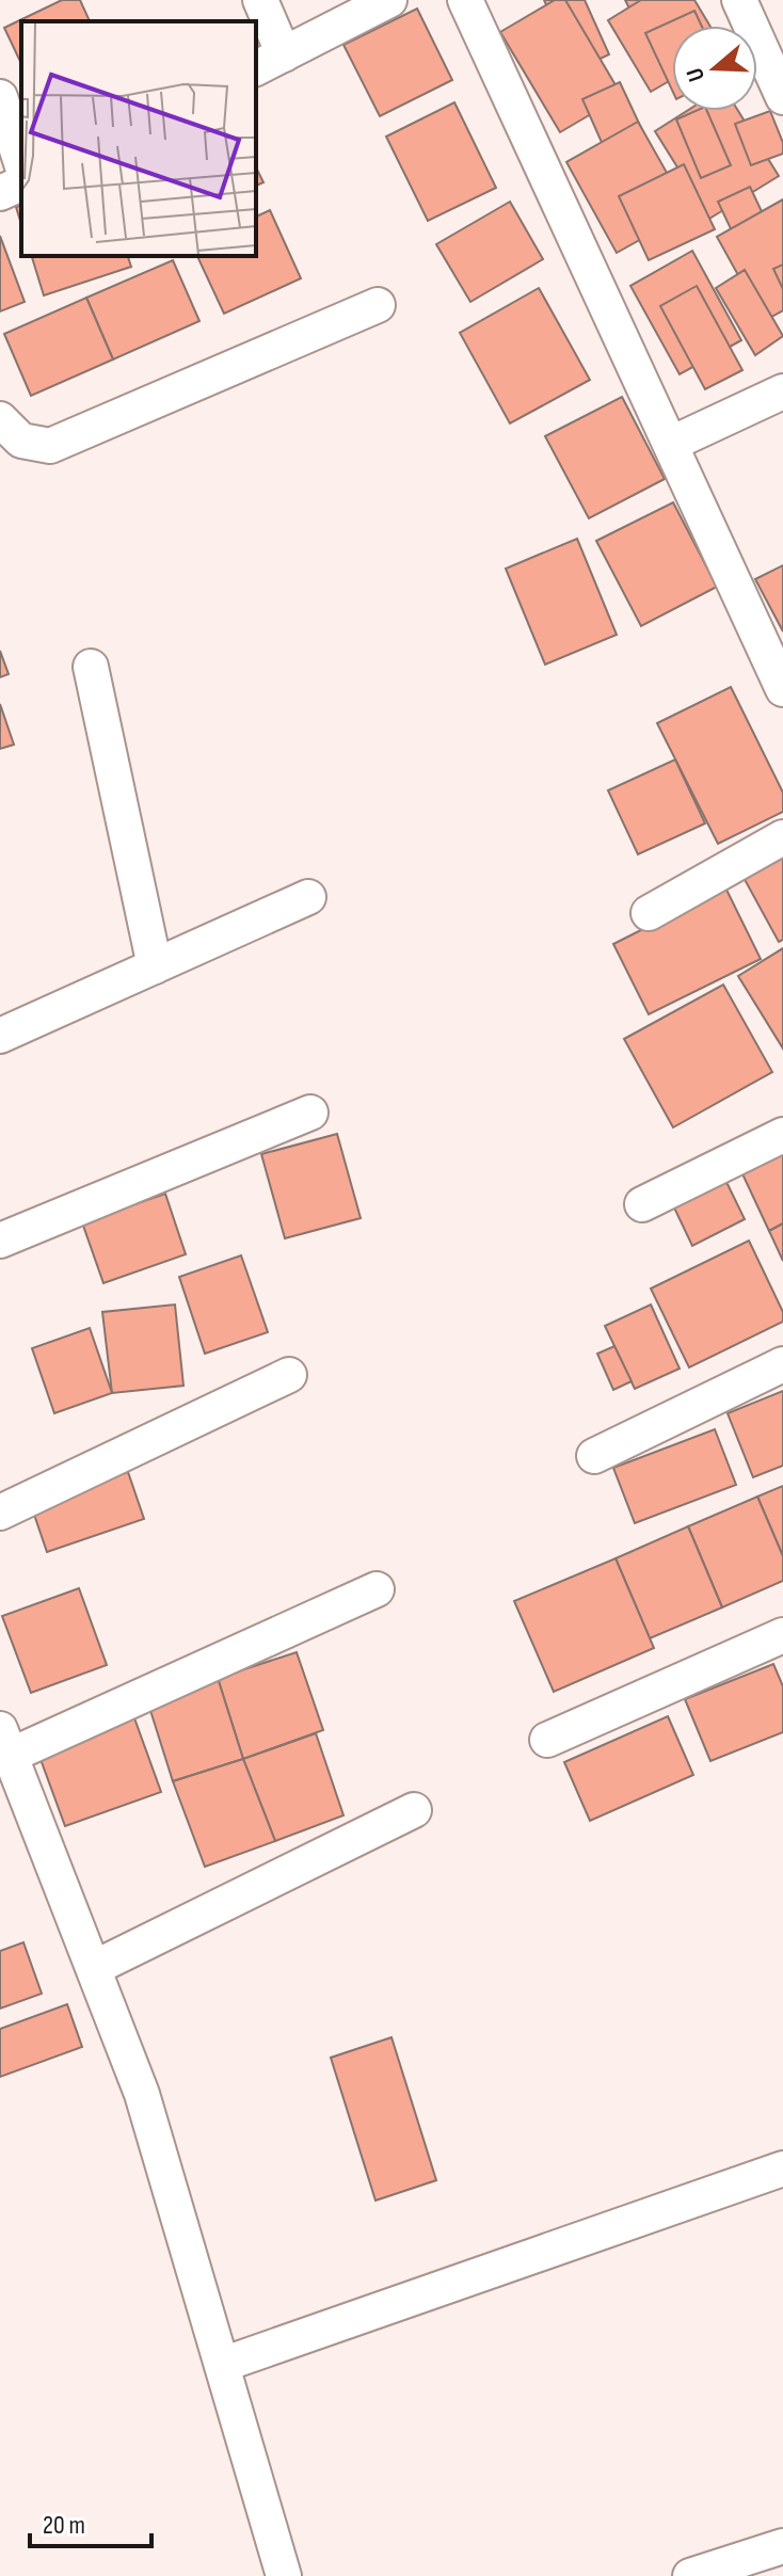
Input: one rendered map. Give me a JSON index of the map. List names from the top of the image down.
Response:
{
  "scale_bar": "20 m",
  "north": "left"
}
